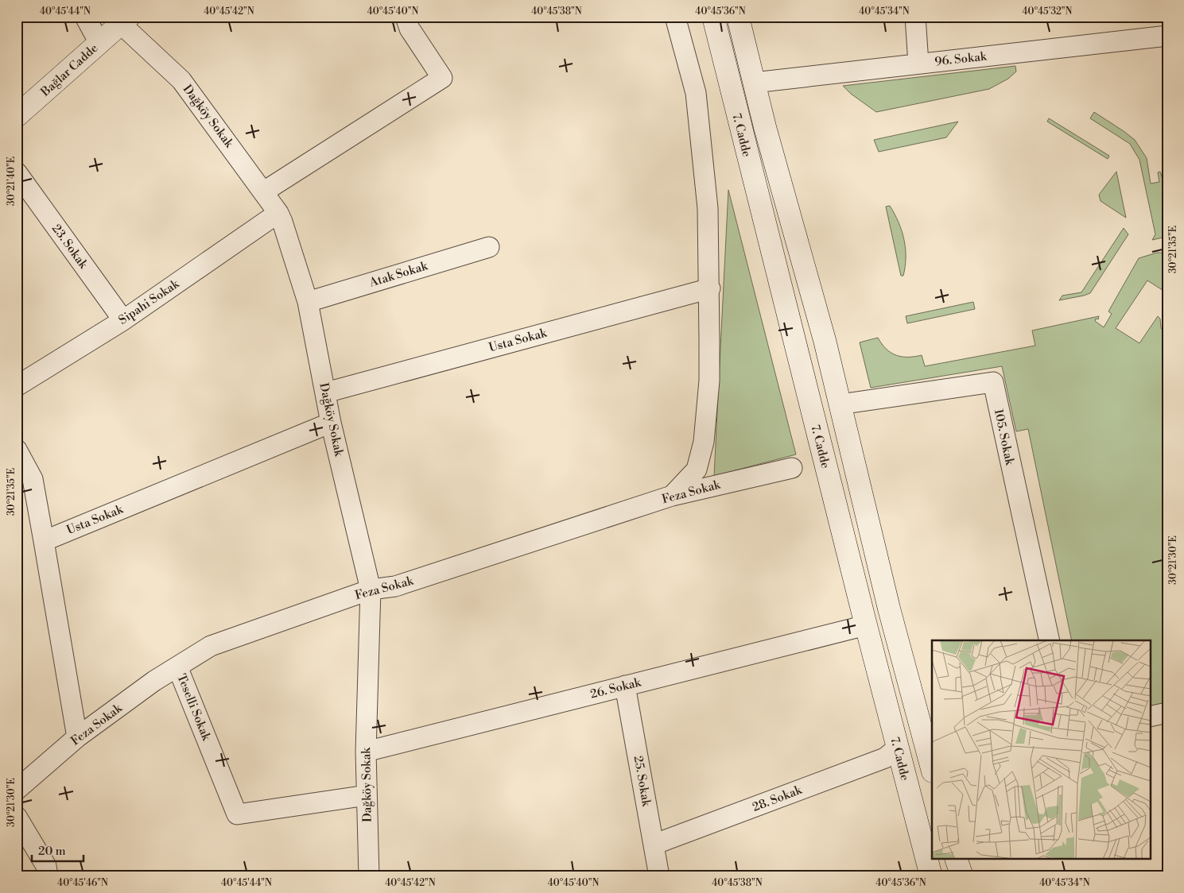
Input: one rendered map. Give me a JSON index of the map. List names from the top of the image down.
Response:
{
  "streets": {
    "main road": ["Bağlar Cadde", "7. Cadde"],
    "street": [
      "96. Sokak",
      "Dağköy Sokak",
      "23. Sokak",
      "Atak Sokak",
      "Sipahi Sokak",
      "Usta Sokak",
      "105. Sokak",
      "Feza Sokak",
      "26. Sokak",
      "Teselli Sokak",
      "25. Sokak",
      "28. Sokak"
    ]
  },
  "crossings": [
    ["96. Sokak", "7. Cadde"],
    ["Bağlar Cadde", "Dağköy Sokak"],
    ["Dağköy Sokak", "Atak Sokak"],
    ["Dağköy Sokak", "Sipahi Sokak"],
    ["Dağköy Sokak", "Usta Sokak"],
    ["Dağköy Sokak", "Feza Sokak"],
    ["Dağköy Sokak", "26. Sokak"],
    ["Dağköy Sokak", "Teselli Sokak"],
    ["7. Cadde", "105. Sokak"],
    ["7. Cadde", "26. Sokak"],
    ["7. Cadde", "28. Sokak"],
    ["23. Sokak", "Sipahi Sokak"],
    ["Feza Sokak", "Teselli Sokak"],
    ["26. Sokak", "25. Sokak"],
    ["25. Sokak", "28. Sokak"]
  ],
  "scale_bar": "20 m",
  "coordinates": [
    "40°45'44\"N",
    "40°45'42\"N",
    "40°45'40\"N",
    "40°45'38\"N",
    "40°45'36\"N",
    "40°45'34\"N",
    "40°45'32\"N",
    "30°21'40\"E",
    "30°21'35\"E",
    "30°21'30\"E",
    "40°45'46\"N"
  ]
}
